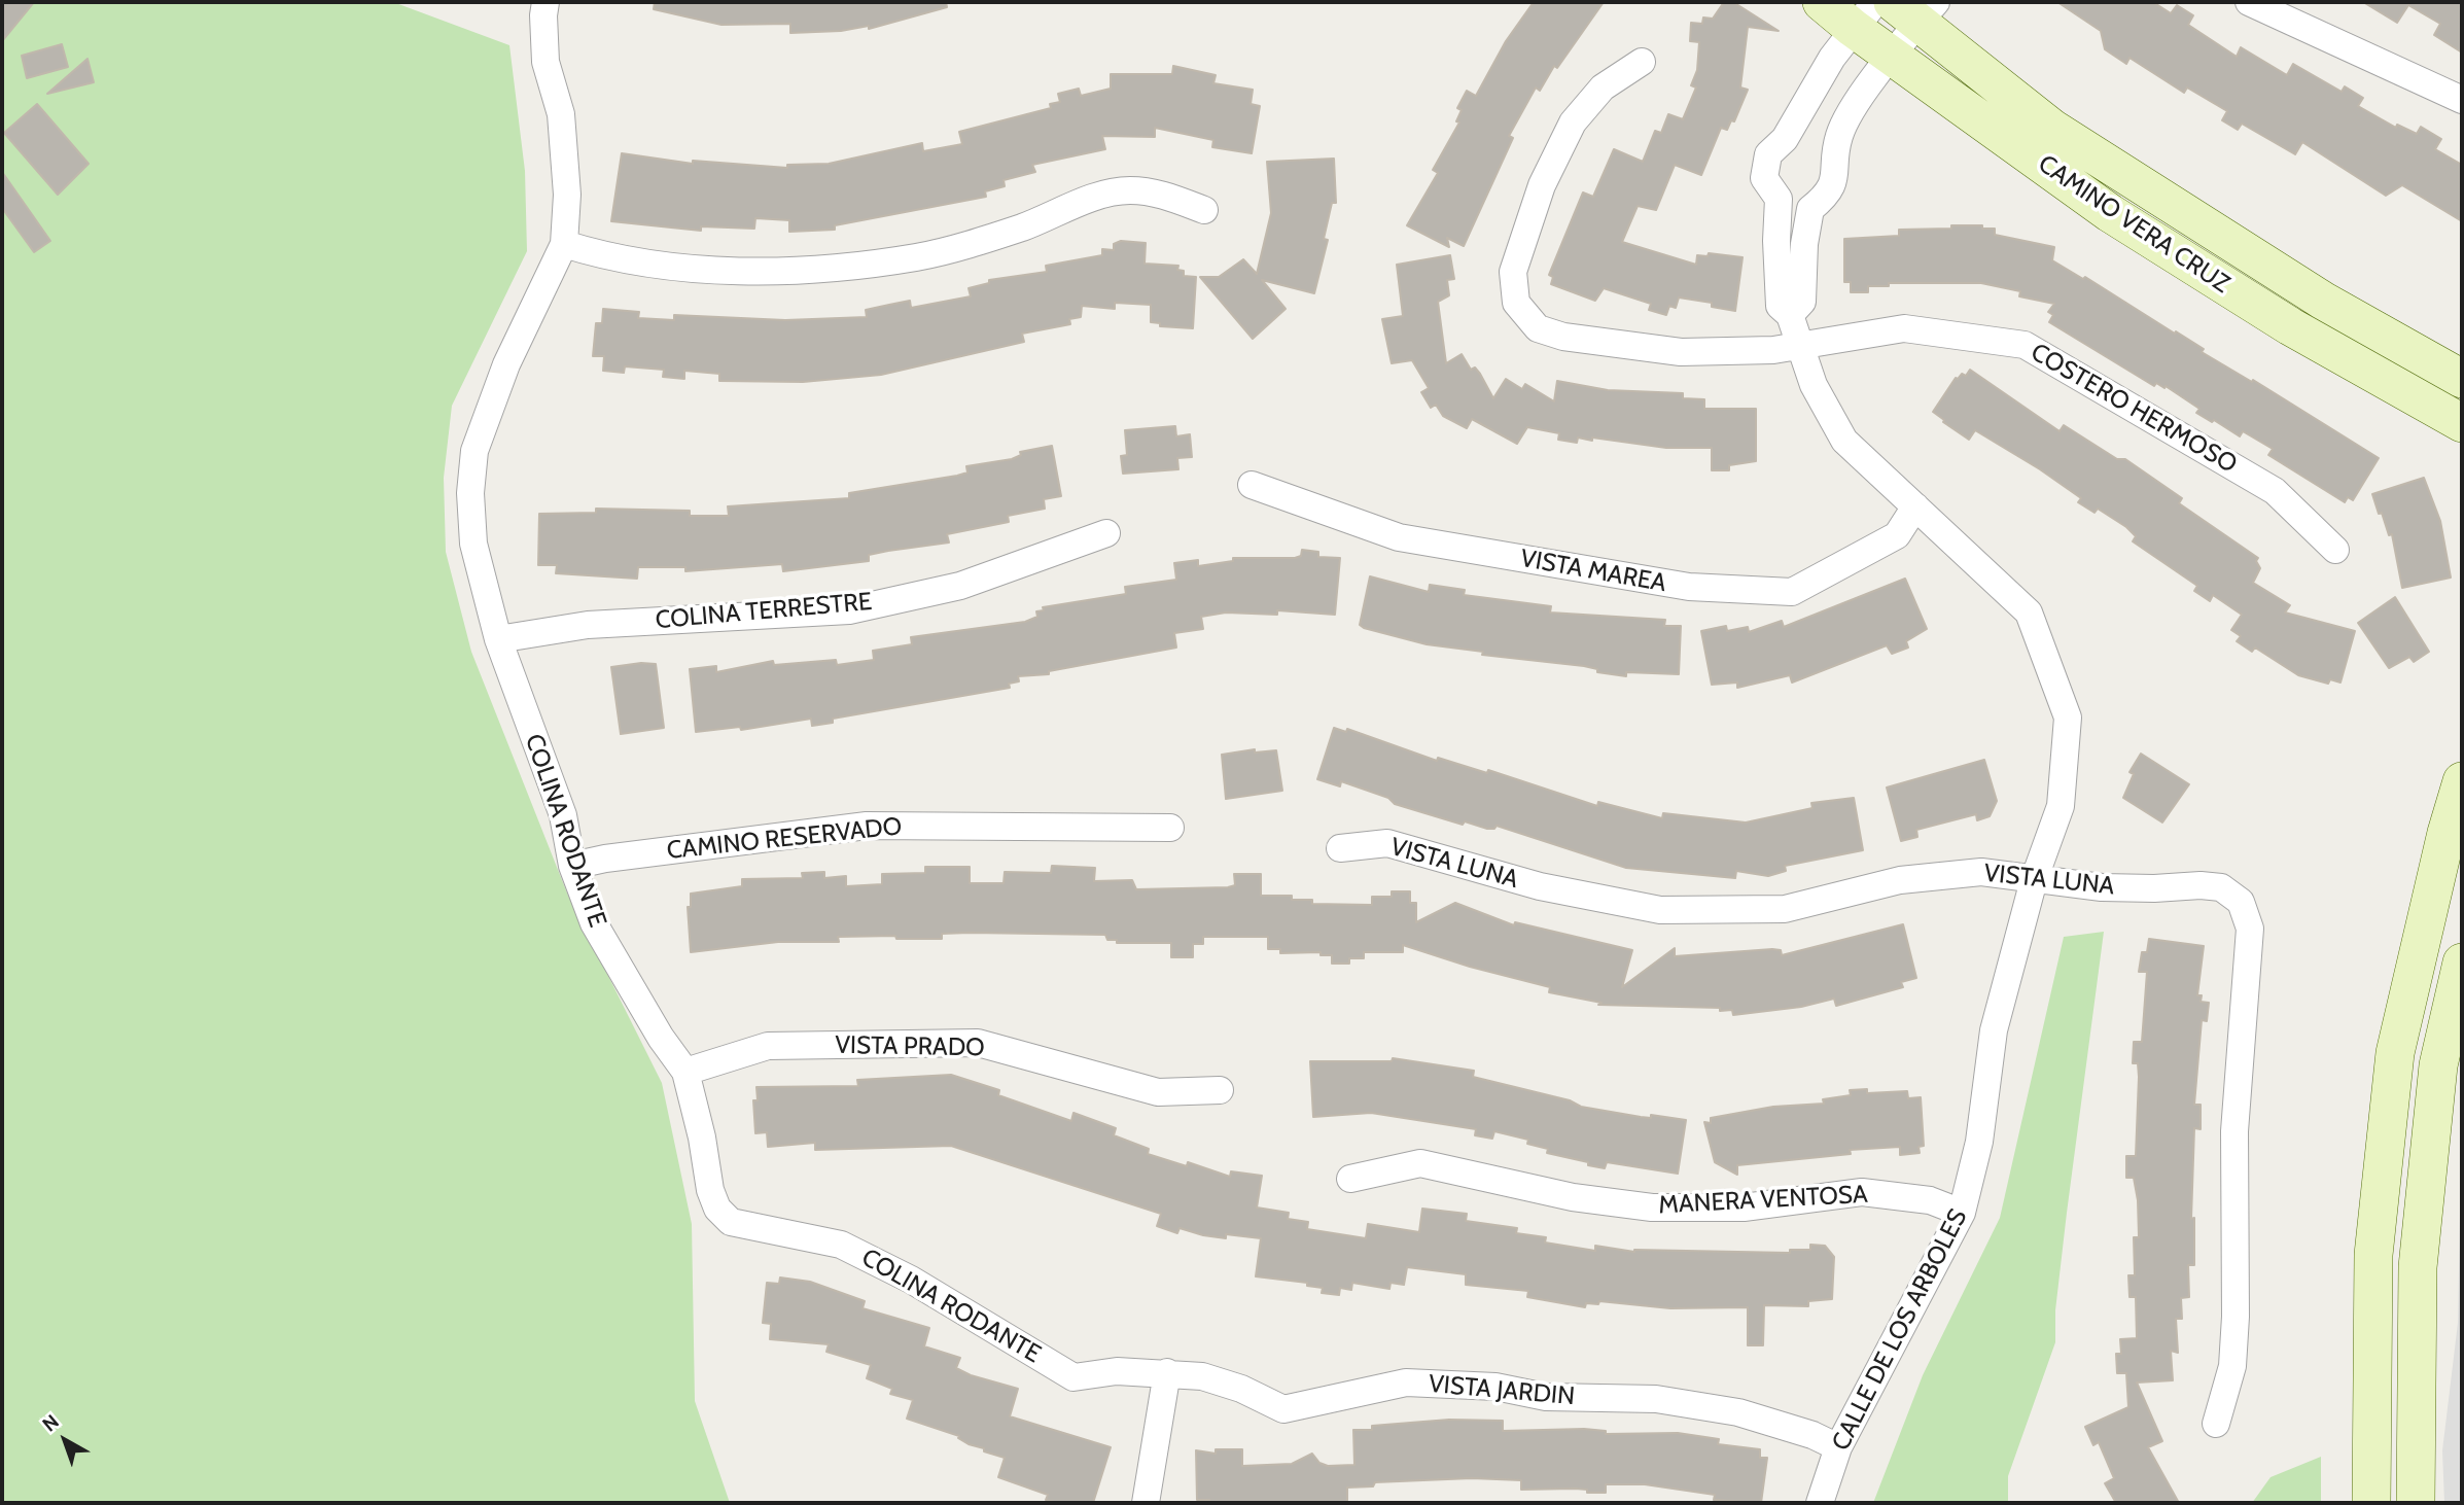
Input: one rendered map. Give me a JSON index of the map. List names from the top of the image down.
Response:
{
  "streets": {
    "main road": ["CAMINO VERA CRUZ"],
    "street": [
      "COSTERO HERMOSO",
      "VISTA MAREA",
      "COLINA TERRESTRE",
      "COLINA RODANTE",
      "CAMINO RESERVADO",
      "VISTA LUNA",
      "VISTA PRADO",
      "MANERA VENTOSA",
      "CALLE DE LOS ARBOLES",
      "VISTA JARDIN"
    ]
  },
  "crossings": [
    ["COSTERO HERMOSO", "CALLE DE LOS ARBOLES"],
    ["VISTA MAREA", "CALLE DE LOS ARBOLES"],
    ["COLINA TERRESTRE", "COLINA RODANTE"],
    ["COLINA RODANTE", "CAMINO RESERVADO"],
    ["COLINA RODANTE", "VISTA PRADO"],
    ["COLINA RODANTE", "VISTA JARDIN"],
    ["VISTA LUNA", "CALLE DE LOS ARBOLES"],
    ["MANERA VENTOSA", "CALLE DE LOS ARBOLES"],
    ["CALLE DE LOS ARBOLES", "VISTA JARDIN"]
  ],
  "north": "top left"
}
